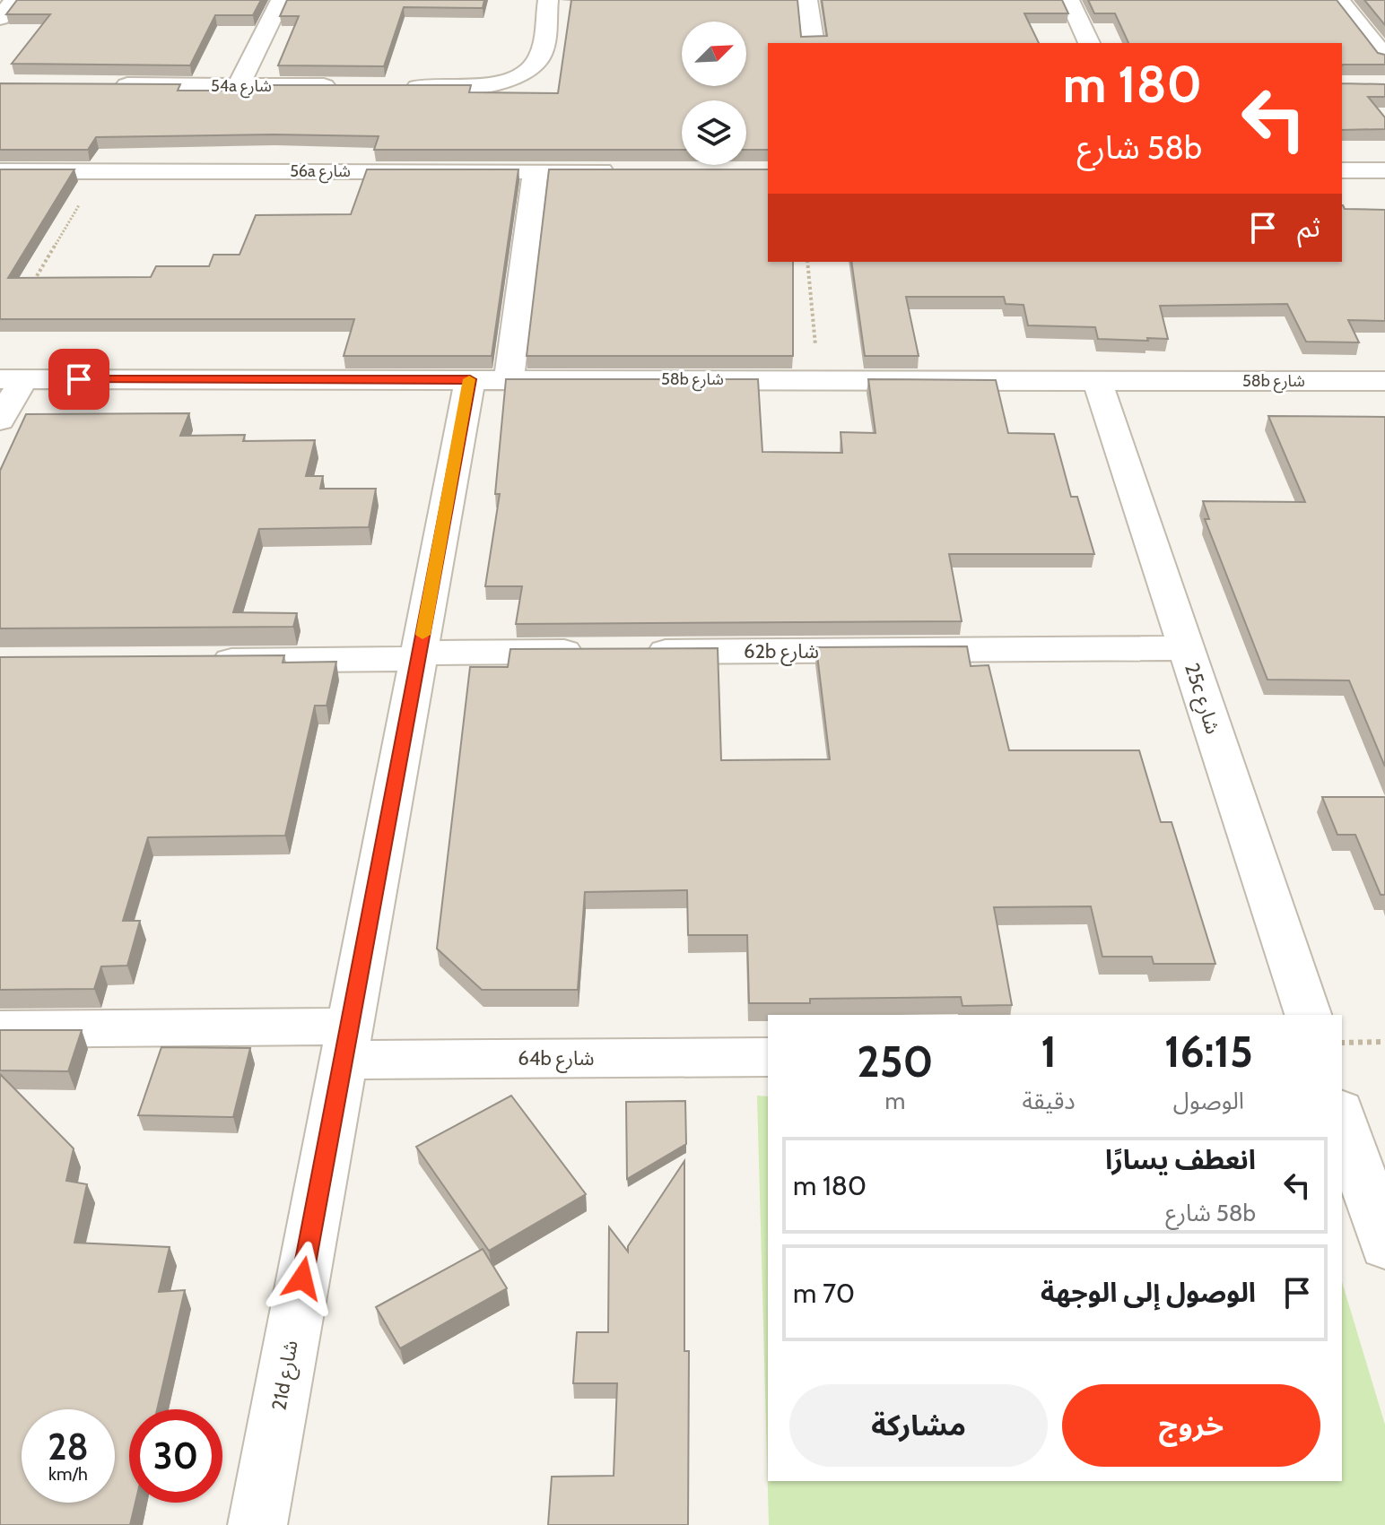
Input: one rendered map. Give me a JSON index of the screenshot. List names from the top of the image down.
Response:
{
  "streets": {
    "street": [
      "54a شارع",
      "56a شارع",
      "58b شارع",
      "62b شارع",
      "25c شارع",
      "64b شارع",
      "21d شارع"
    ]
  },
  "crossings": [
    ["56a شارع", "21d شارع"],
    ["58b شارع", "25c شارع"],
    ["58b شارع", "21d شارع"],
    ["62b شارع", "25c شارع"],
    ["62b شارع", "21d شارع"],
    ["64b شارع", "21d شارع"]
  ],
  "north": "top right",
  "page": {
    "turn": ["180 m", "58b شارع"],
    "then": "ثم",
    "eta": [
      "16:15",
      "الوصول",
      "1",
      "دقيقة",
      "250",
      "m"
    ],
    "list": [
      {
        "name": "انعطف يسارًا",
        "note": "58b شارع",
        "value": "180 m"
      },
      {
        "name": "الوصول إلى الوجهة",
        "value": "70 m"
      }
    ],
    "buttons": ["خروج", "مشاركة"],
    "speed": "28 km/h",
    "limit": "30"
  }
}
